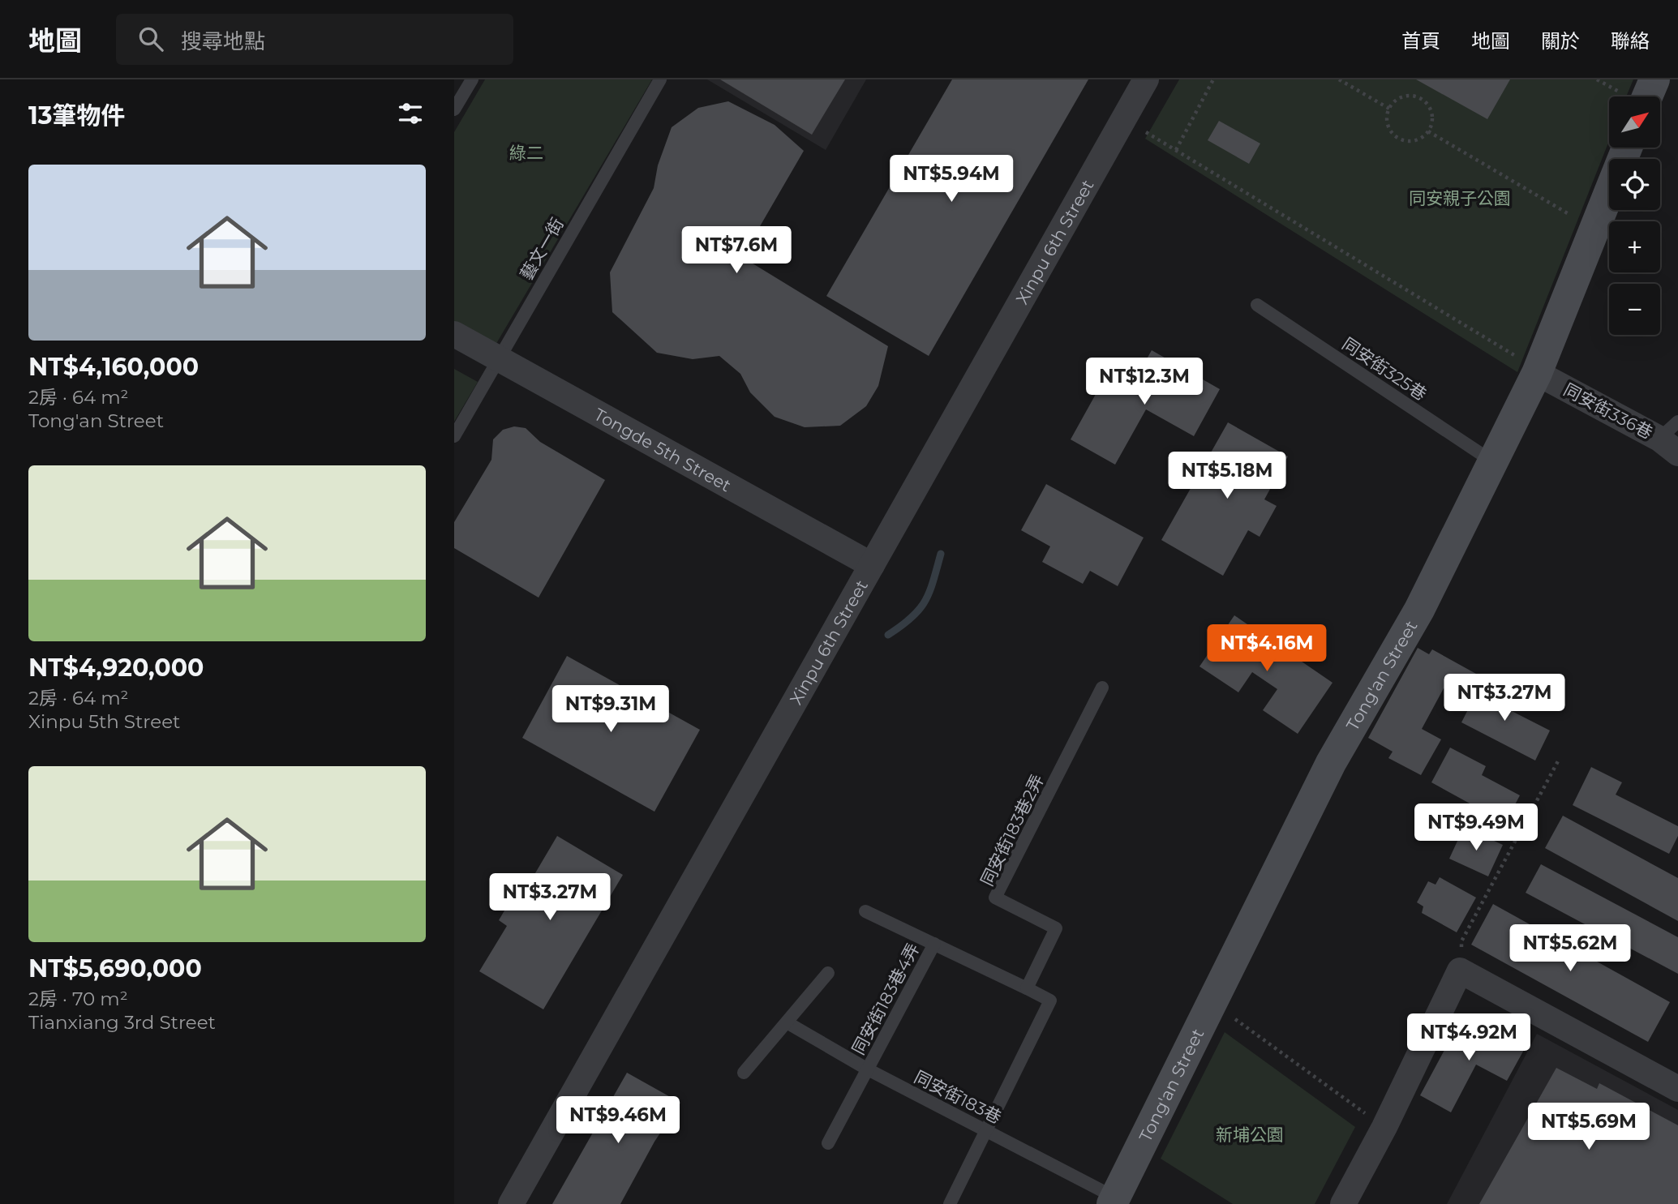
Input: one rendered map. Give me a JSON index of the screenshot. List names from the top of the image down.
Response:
{
  "streets": {
    "street": [
      "Xinpu 6th Street",
      "同安街336巷",
      "Tongde 5th Street",
      "Tong'an Street"
    ],
    "lane": [
      "藝文一街",
      "同安街325巷",
      "同安街183巷2弄",
      "同安街183巷4弄",
      "同安街183巷"
    ]
  },
  "crossings": [
    ["Xinpu 6th Street", "Tongde 5th Street"],
    ["藝文一街", "Tongde 5th Street"],
    ["同安街325巷", "Tong'an Street"],
    ["同安街336巷", "Tong'an Street"],
    ["Tong'an Street", "同安街183巷"],
    ["同安街183巷4弄", "同安街183巷"]
  ],
  "parks": ["綠二", "同安親子公園", "新埔公園"],
  "north": "top right",
  "page": {
    "header": "地圖",
    "search": "搜尋地點",
    "nav": [
      "首頁",
      "地圖",
      "關於",
      "聯絡"
    ],
    "heading": "13筆物件",
    "map_buttons": ["+", "−"],
    "list": [
      {
        "name": "NT$4,160,000",
        "note": "2房 · 64 m² · Tong'an Street"
      },
      {
        "name": "NT$4,920,000",
        "note": "2房 · 64 m² · Xinpu 5th Street"
      },
      {
        "name": "NT$5,690,000",
        "note": "2房 · 70 m² · Tianxiang 3rd Street"
      }
    ],
    "price": [
      "NT$5.94M",
      "NT$7.6M",
      "NT$12.3M",
      "NT$5.18M",
      "NT$4.16M",
      "NT$3.27M",
      "NT$9.31M",
      "NT$9.49M",
      "NT$3.27M",
      "NT$5.62M",
      "NT$4.92M",
      "NT$9.46M",
      "NT$5.69M"
    ]
  }
}
